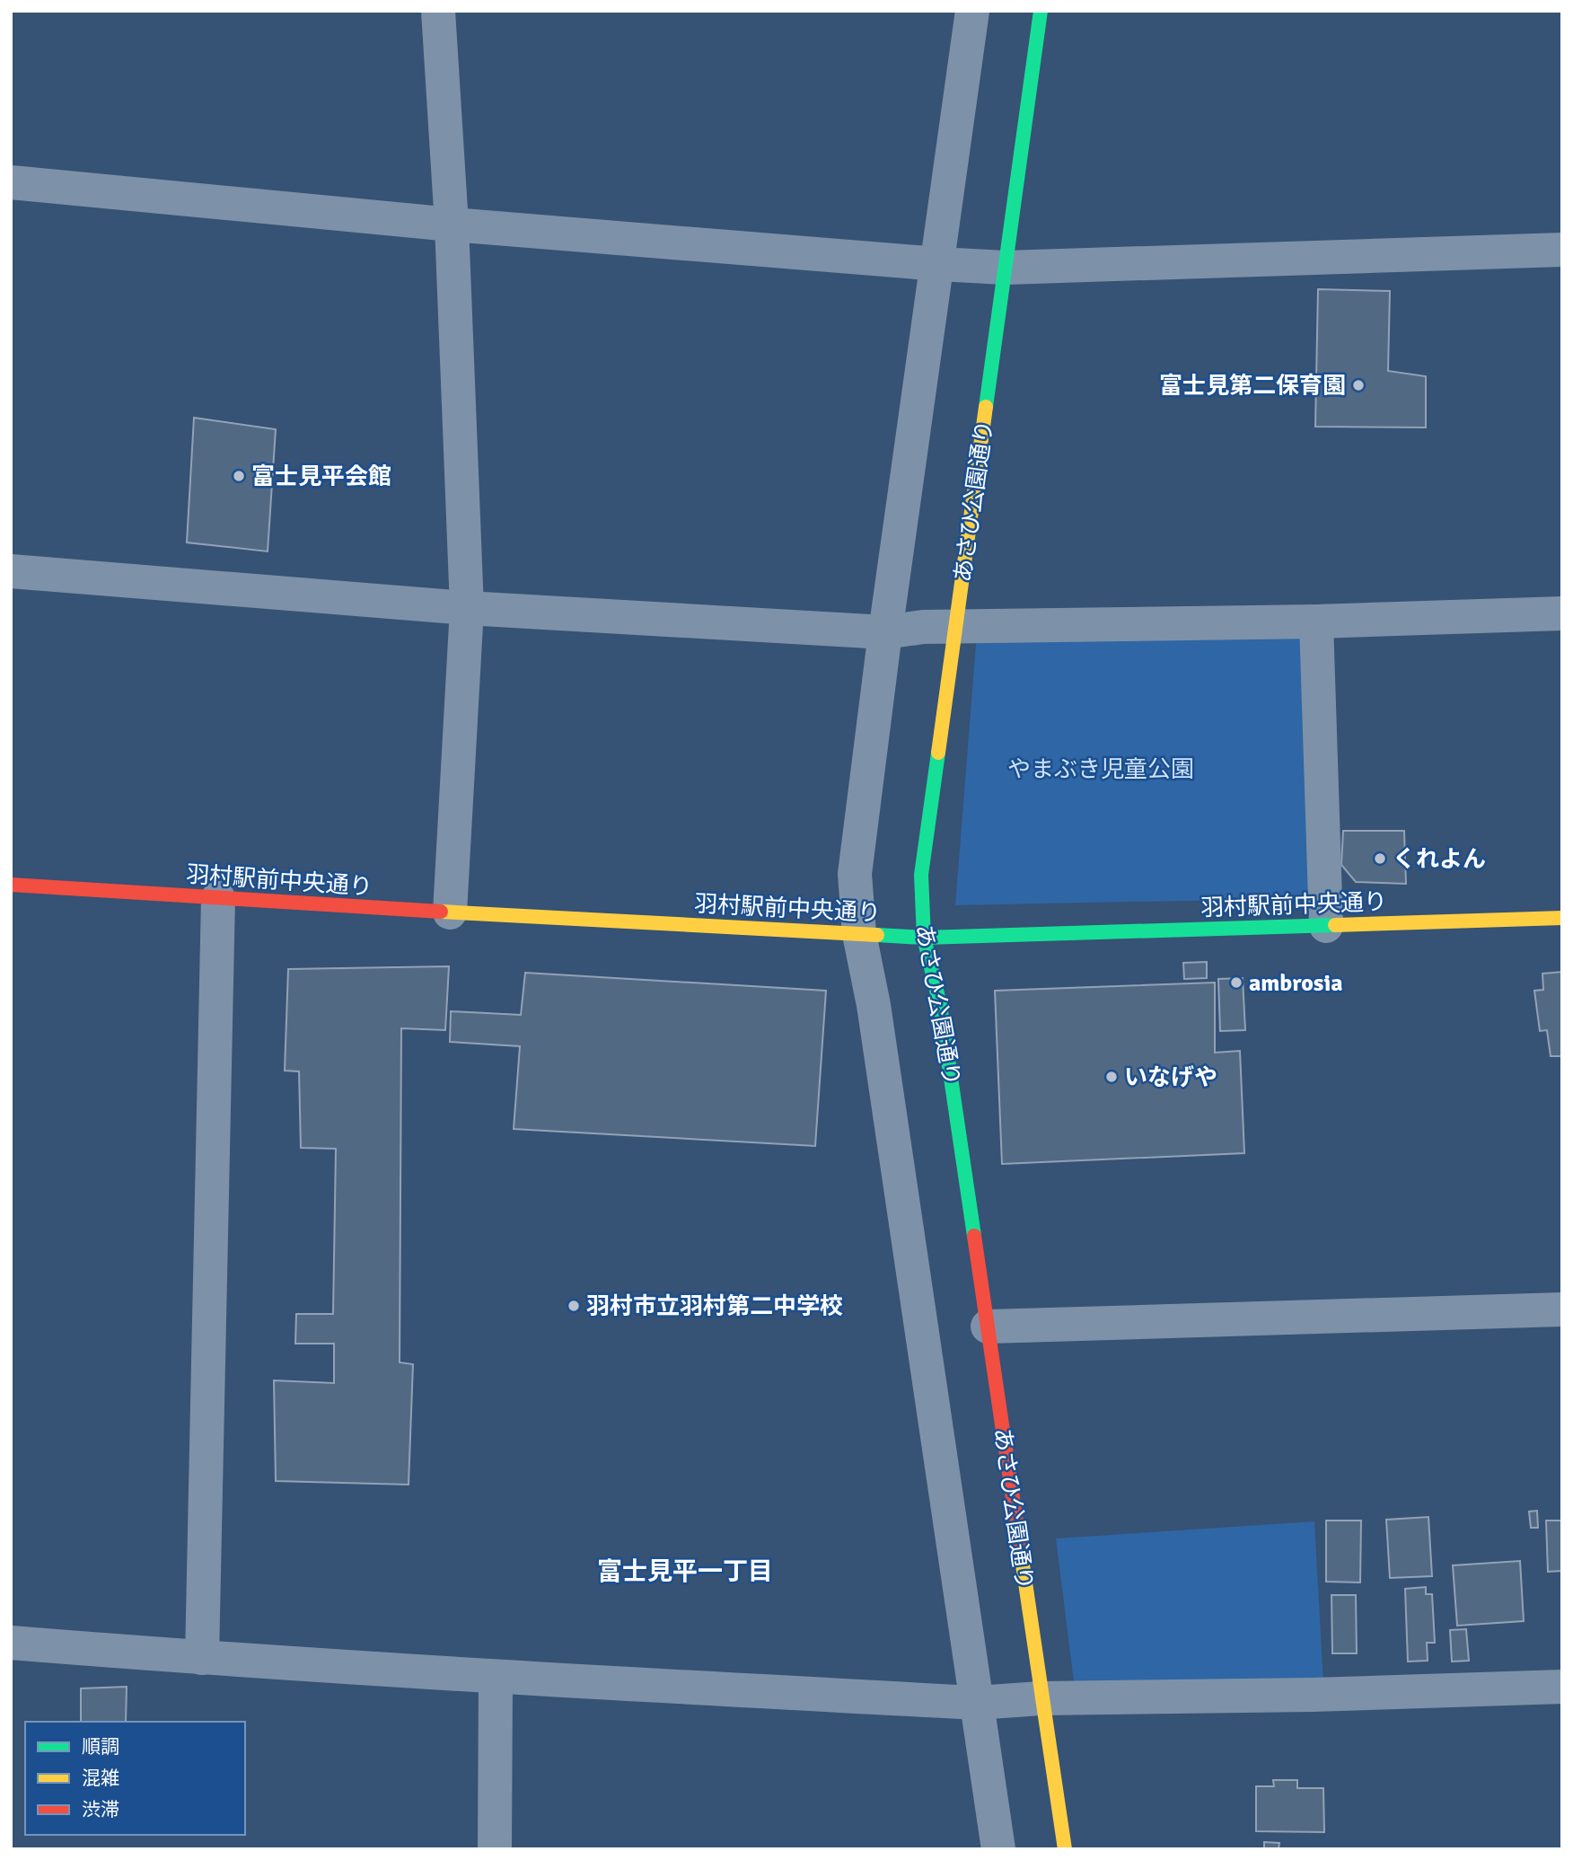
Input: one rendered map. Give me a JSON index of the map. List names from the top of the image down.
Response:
{
  "streets": {
    "street": ["あさひ公園通り", "羽村駅前中央通り"]
  },
  "crossings": [
    ["あさひ公園通り", "羽村駅前中央通り"]
  ],
  "districts": ["富士見平一丁目"],
  "parks": ["やまぶき児童公園"],
  "places": [
    "富士見第二保育園",
    "富士見平会館",
    "くれよん",
    "ambrosia",
    "いなげや",
    "羽村市立羽村第二中学校"
  ],
  "legend": ["順調", "混雑", "渋滞"]
}
